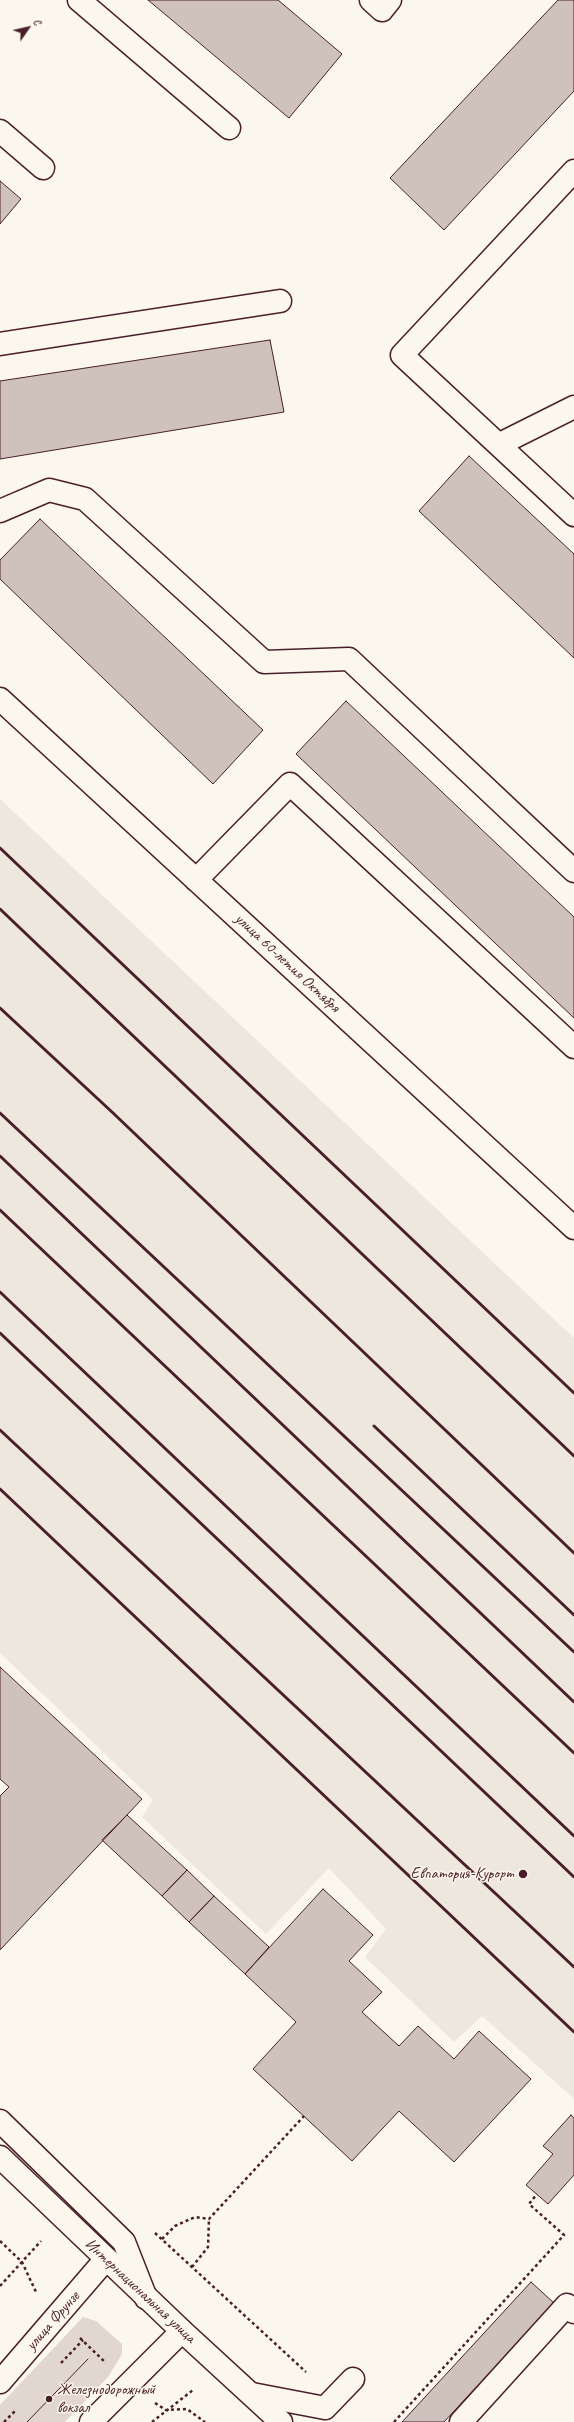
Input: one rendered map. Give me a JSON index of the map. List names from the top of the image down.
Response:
{
  "streets": {
    "street": ["улица 60-летия Октября", "Интернациональная улица", "улица Фрунзе"]
  },
  "crossings": [
    ["Интернациональная улица", "улица Фрунзе"]
  ],
  "places": ["Евпатория-Курорт", "Железнодорожный вокзал"],
  "north": "top right"
}
